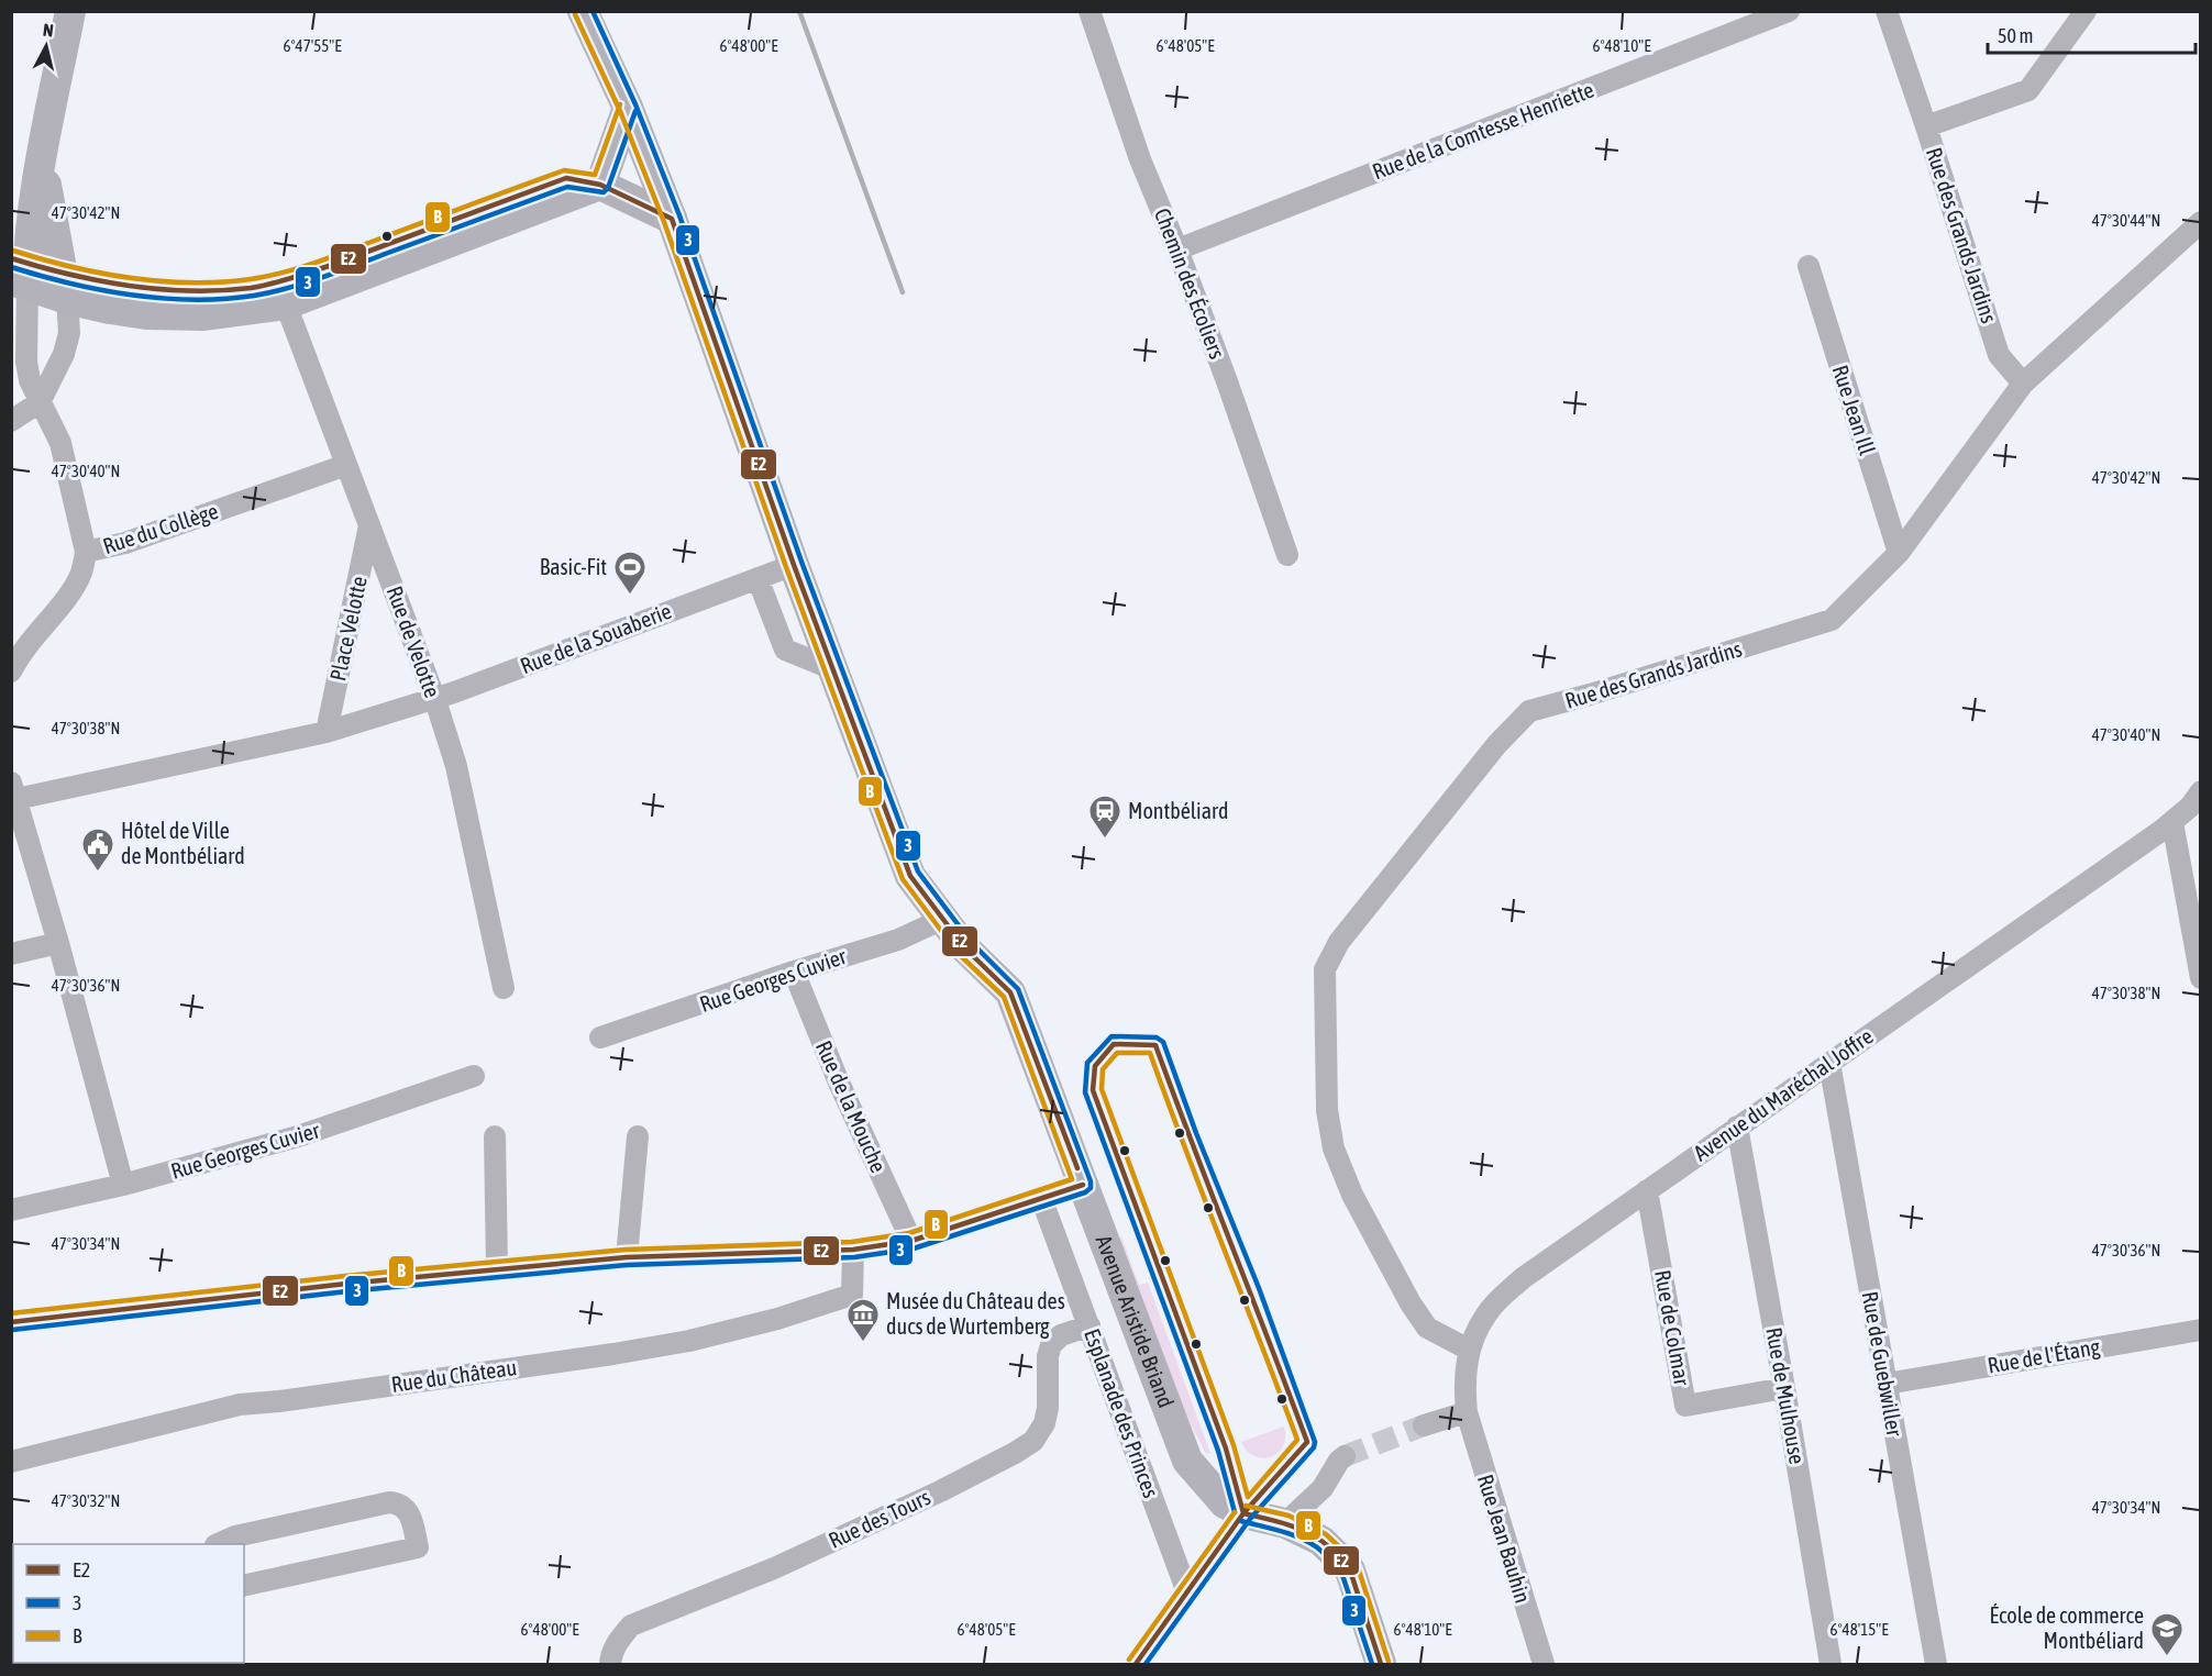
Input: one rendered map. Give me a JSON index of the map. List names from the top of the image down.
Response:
{
  "streets": {
    "main road": ["Avenue Aristide Briand"],
    "street": [
      "Rue de la Comtesse Henriette",
      "Rue des Grands Jardins",
      "Chemin des Écoliers",
      "Rue Jean Ill",
      "Rue du Collège",
      "Place Velotte",
      "Rue de la Souaberie",
      "Rue de Velotte",
      "Rue Georges Cuvier",
      "Avenue du Maréchal Joffre",
      "Rue de la Mouche",
      "Rue de Colmar",
      "Rue de l'Étang",
      "Rue de Guebwiller",
      "Rue du Château",
      "Rue de Mulhouse",
      "Esplanade des Princes",
      "Rue des Tours",
      "Rue Jean Bauhin"
    ]
  },
  "crossings": [
    ["Rue de la Comtesse Henriette", "Chemin des Écoliers"],
    ["Rue des Grands Jardins", "Rue Jean Ill"],
    ["Rue des Grands Jardins", "Avenue du Maréchal Joffre"],
    ["Rue du Collège", "Rue de Velotte"],
    ["Place Velotte", "Rue de la Souaberie"],
    ["Place Velotte", "Rue de Velotte"],
    ["Rue de la Souaberie", "Rue de Velotte"],
    ["Rue de la Souaberie", "Avenue Aristide Briand"],
    ["Rue Georges Cuvier", "Rue de la Mouche"],
    ["Rue Georges Cuvier", "Avenue Aristide Briand"],
    ["Avenue du Maréchal Joffre", "Rue de Colmar"],
    ["Avenue du Maréchal Joffre", "Rue de Guebwiller"],
    ["Avenue du Maréchal Joffre", "Rue de Mulhouse"],
    ["Avenue du Maréchal Joffre", "Rue Jean Bauhin"],
    ["Rue de Colmar", "Rue de Mulhouse"],
    ["Rue de l'Étang", "Rue de Guebwiller"],
    ["Esplanade des Princes", "Rue des Tours"]
  ],
  "places": {
    "sports": ["Basic-Fit"],
    "station": ["Montbéliard"],
    "public building": ["Hôtel de Ville de Montbéliard"],
    "museum": ["Musée du Château des ducs de Wurtemberg"],
    "school or university": ["École de commerce Montbéliard"]
  },
  "lines": ["transit line 3", "transit line B", "transit line E2"],
  "legend": ["E2", "3", "B"],
  "scale_bar": "50 m",
  "north": "top",
  "coordinates": [
    "6°47'55\"E",
    "6°48'00\"E",
    "6°48'05\"E",
    "6°48'10\"E",
    "47°30'42\"N",
    "47°30'44\"N",
    "47°30'40\"N",
    "47°30'38\"N",
    "47°30'36\"N",
    "47°30'34\"N",
    "47°30'32\"N",
    "6°48'15\"E"
  ]
}
